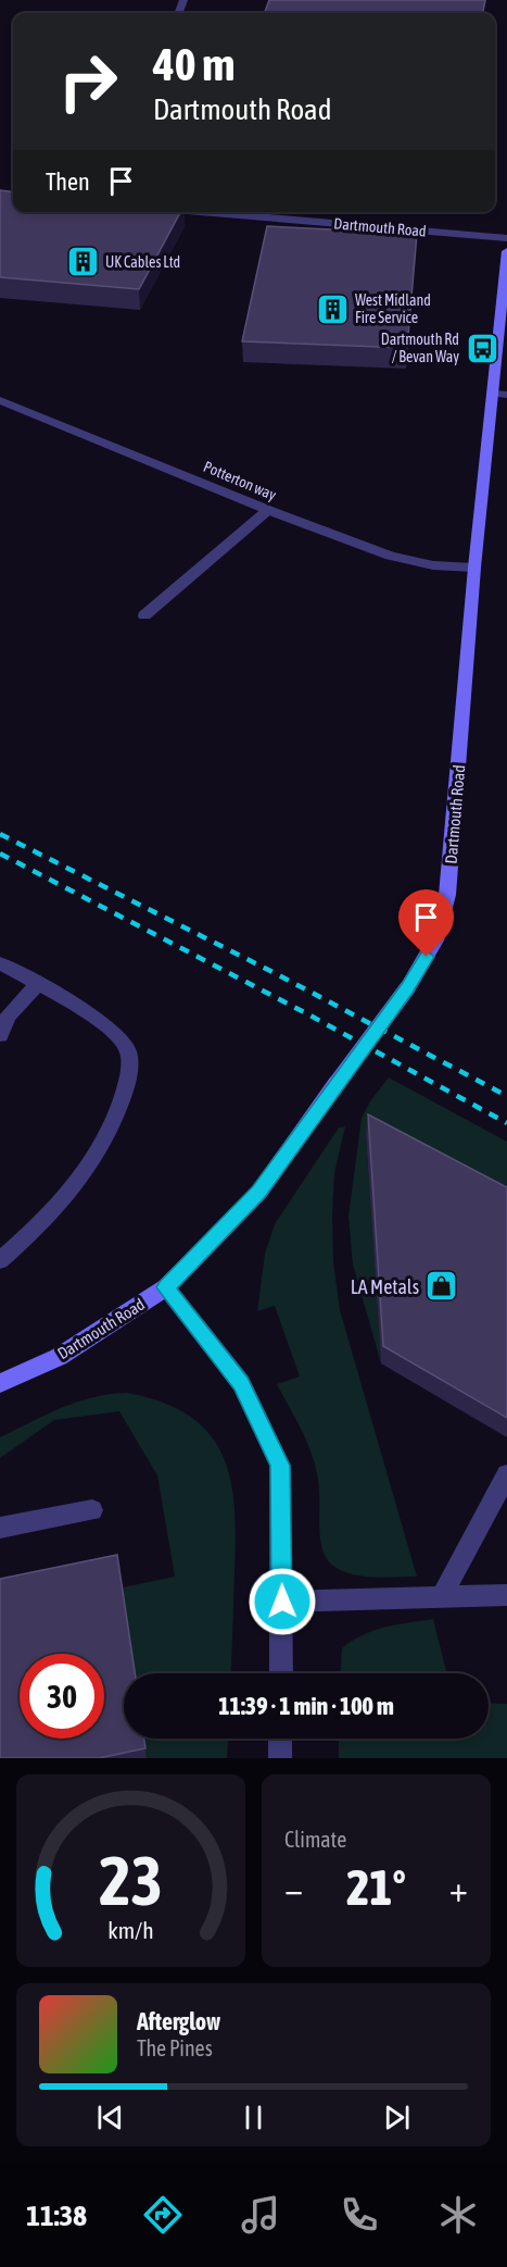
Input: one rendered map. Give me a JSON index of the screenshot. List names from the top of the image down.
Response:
{
  "streets": {
    "street": ["Dartmouth Road", "Potterton way"]
  },
  "crossings": [
    ["Dartmouth Road", "Potterton way"]
  ],
  "places": {
    "building": ["UK Cables Ltd", "West Midland Fire Service"],
    "bus stop": ["Dartmouth Rd / Bevan Way"],
    "shop": ["LA Metals"]
  },
  "page": {
    "turn": ["40 m", "Dartmouth Road"],
    "then": "Then",
    "limit": "30",
    "trip": "11:39 · 1 min · 100 m",
    "tile": "Climate",
    "heat": ["−", "21°", "+"],
    "song": ["Afterglow", "The Pines"],
    "tabs": "11:38",
    "gauge": ["23", "km/h"]
  }
}
